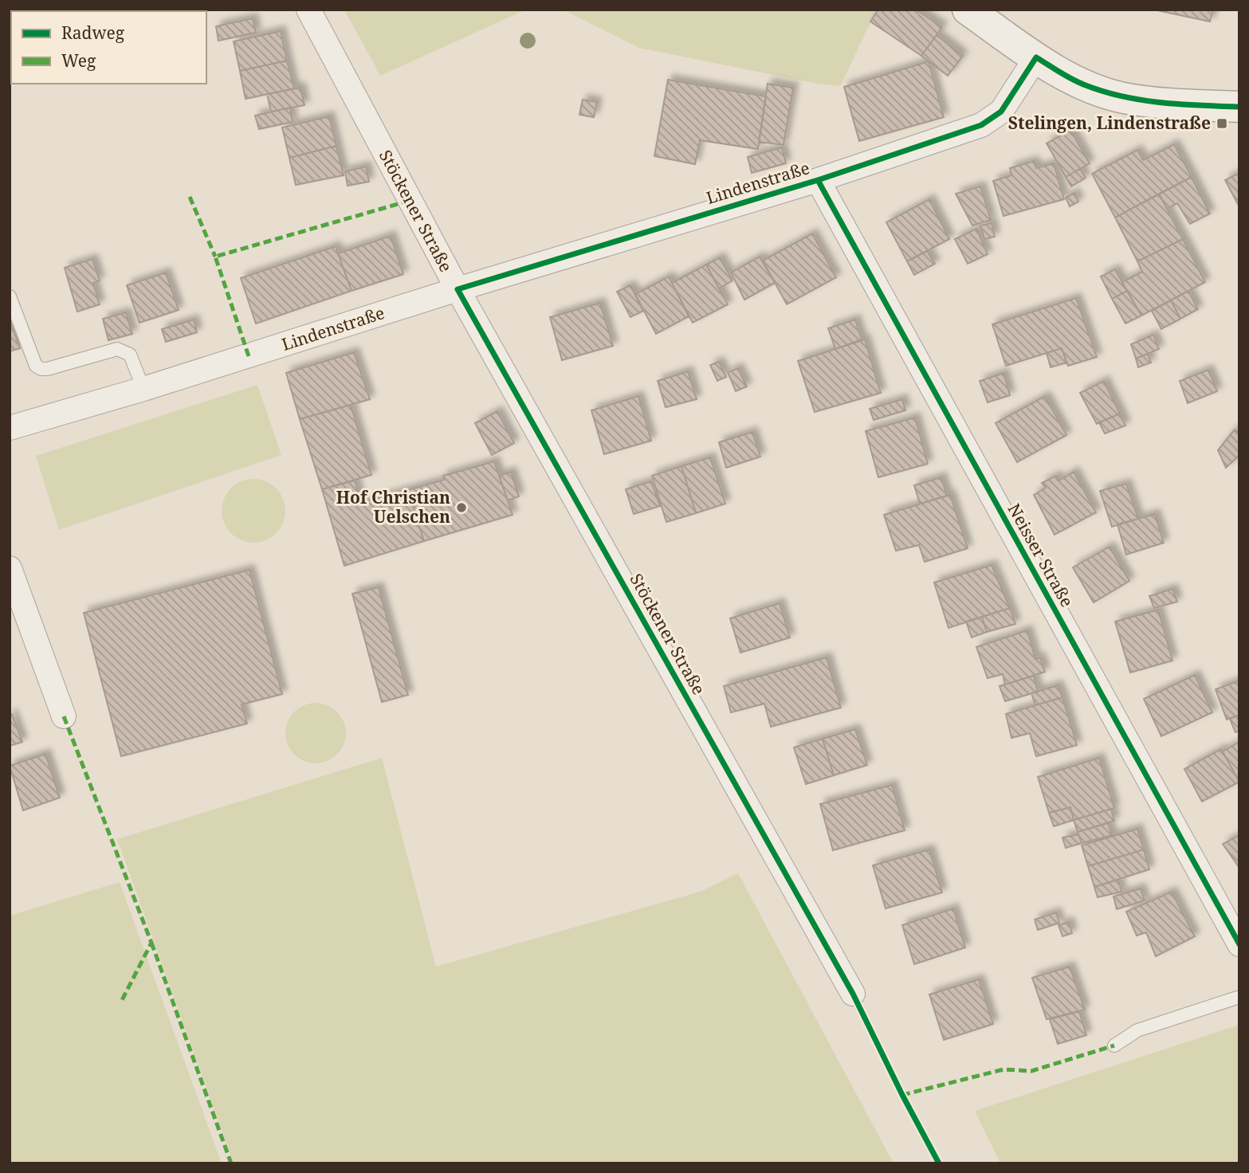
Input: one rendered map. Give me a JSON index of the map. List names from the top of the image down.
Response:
{
  "streets": {
    "street": ["Lindenstraße", "Stöckener Straße", "Neisser Straße"]
  },
  "crossings": [
    ["Lindenstraße", "Stöckener Straße"],
    ["Lindenstraße", "Neisser Straße"]
  ],
  "places": {
    "transit": ["Stelingen, Lindenstraße"],
    "other": ["Hof Christian Uelschen"]
  },
  "legend": ["Radweg", "Weg"]
}
